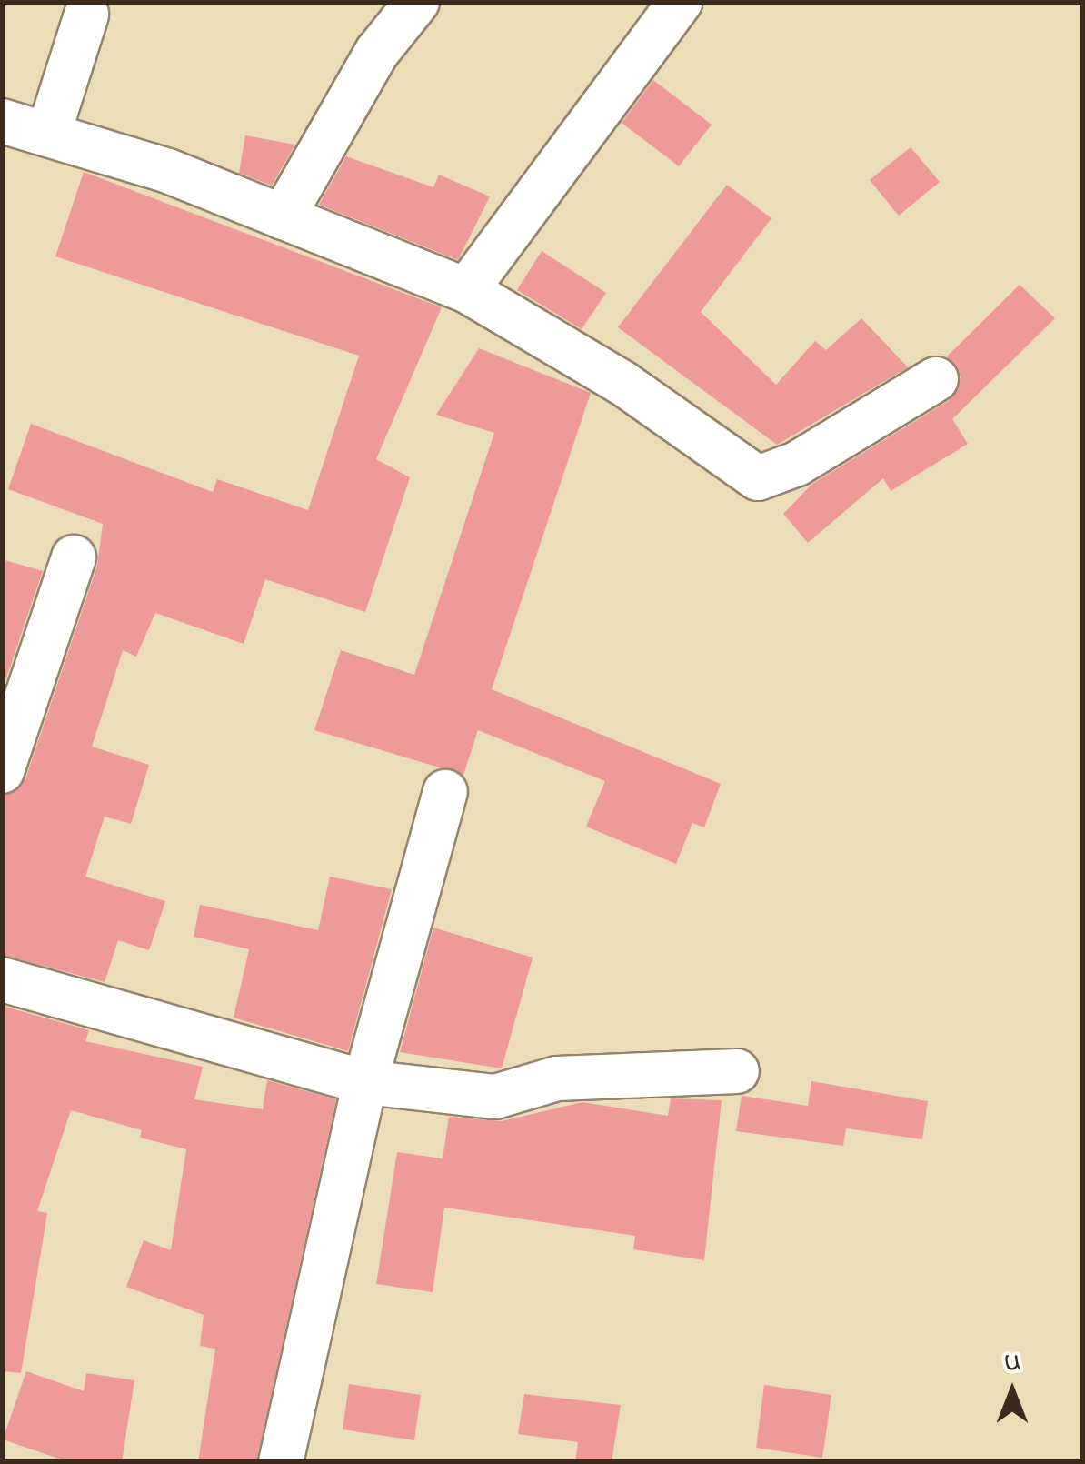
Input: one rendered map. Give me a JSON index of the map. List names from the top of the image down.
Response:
{
  "north": "top"
}
